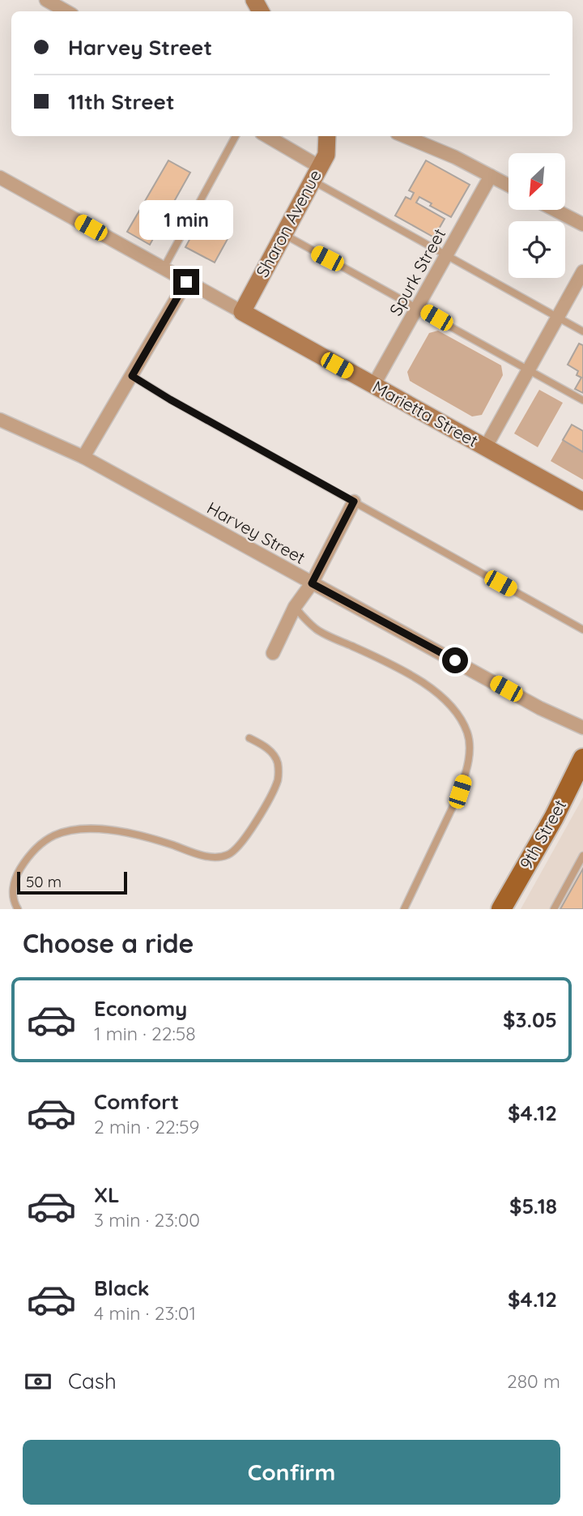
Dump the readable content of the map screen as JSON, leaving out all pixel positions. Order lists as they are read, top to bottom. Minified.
{"streets":{"main road":["Sharon Avenue","Marietta Street","9th Street"],"street":["Spurk Street","Harvey Street"]},"crossings":[["Sharon Avenue","Marietta Street"],["Spurk Street","Marietta Street"]],"scale_bar":"50 m","north":"bottom left","page":{"banner":["Harvey Street","11th Street"],"bubble":"1 min","scale":"50 m","heading":"Choose a ride","list":[{"name":"Economy","note":"1 min · 22:58","value":"$3.05"},{"name":"Comfort","note":"2 min · 22:59","value":"$4.12"},{"name":"XL","note":"3 min · 23:00","value":"$5.18"},{"name":"Black","note":"4 min · 23:01","value":"$4.12"}],"pay":["Cash","280 m"],"buttons":"Confirm"}}
